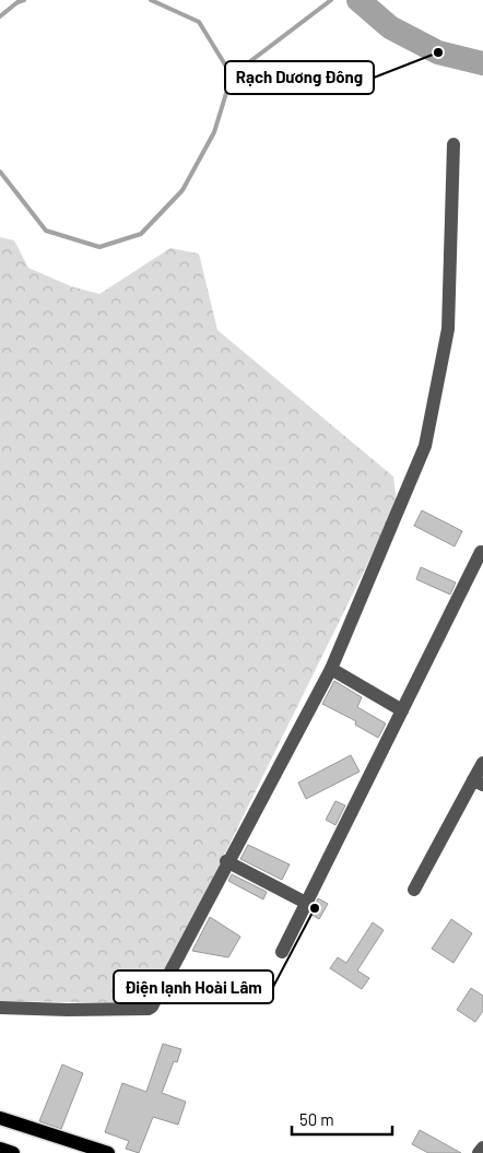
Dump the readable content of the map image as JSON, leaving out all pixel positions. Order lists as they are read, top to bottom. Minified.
{"places":["Rạch Dương Đông","Điện lạnh Hoài Lâm"],"scale_bar":"50 m"}
